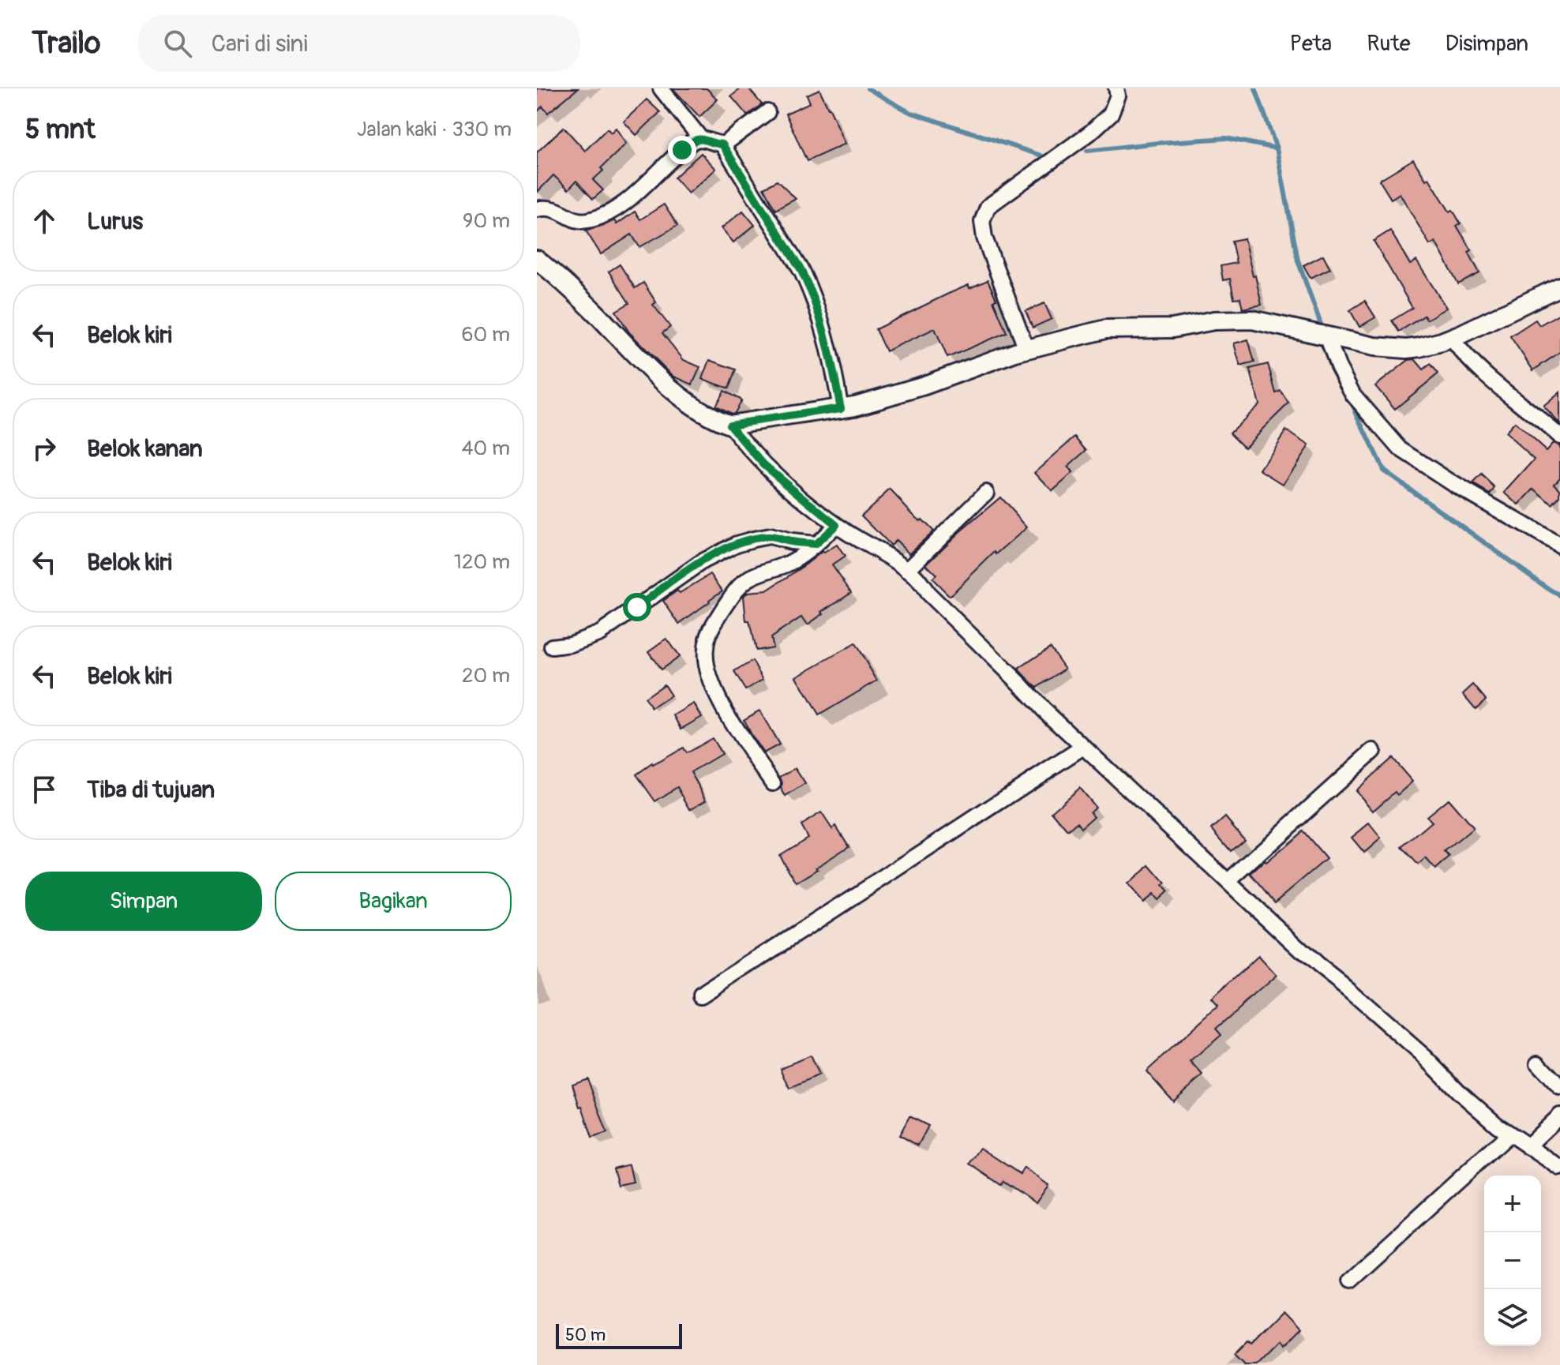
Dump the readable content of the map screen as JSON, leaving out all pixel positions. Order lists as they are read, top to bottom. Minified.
{"scale_bar":"50 m","page":{"header":"Trailo","search":"Cari di sini","nav":["Peta","Rute","Disimpan"],"heading":["5 mnt","Jalan kaki · 330 m"],"list":[["Lurus","90 m"],["Belok kiri","60 m"],["Belok kanan","40 m"],["Belok kiri","120 m"],["Belok kiri","20 m"],"Tiba di tujuan"],"buttons":["Simpan","Bagikan"],"map_buttons":["+","−"],"scale":"50 m"}}
